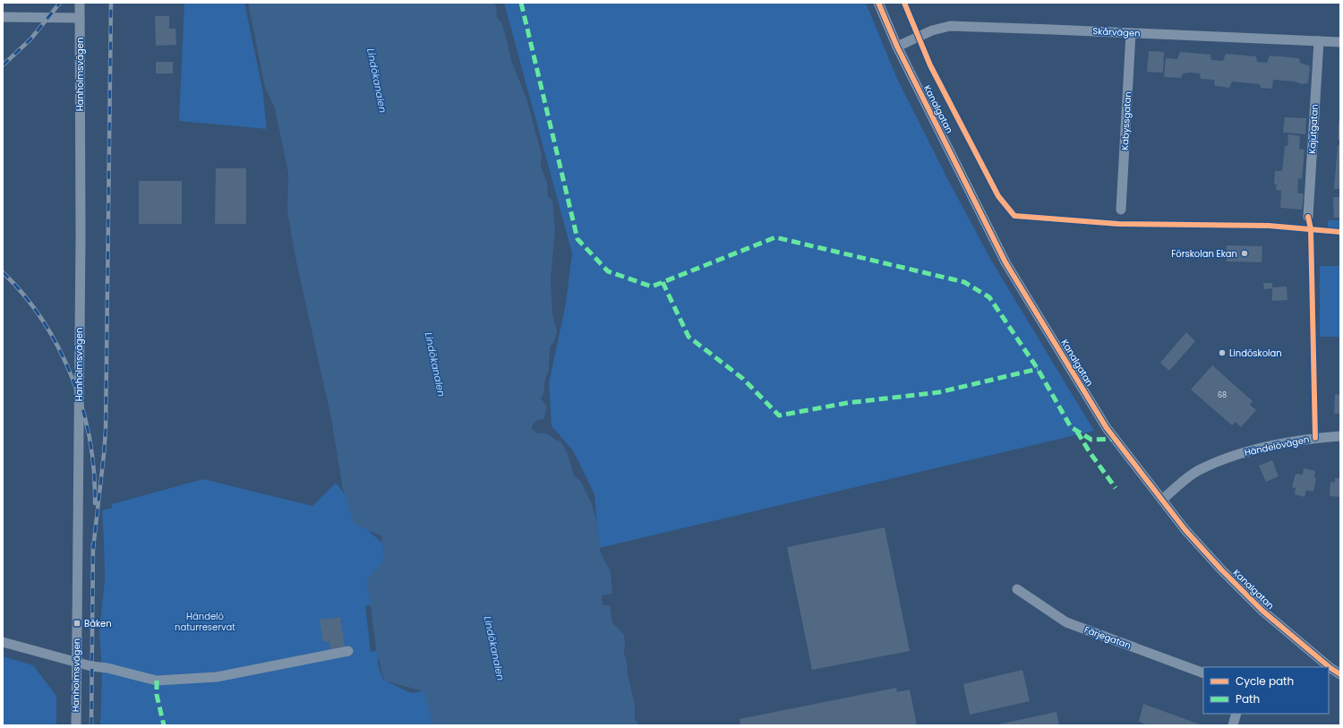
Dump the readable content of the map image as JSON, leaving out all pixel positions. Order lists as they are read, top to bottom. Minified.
{"streets":{"street":["Skårvägen","Hanholmsvägen","Kanalgatan","Kabyssgatan","Kajutgatan","Händelövägen","Färjegatan"]},"crossings":[["Skårvägen","Kanalgatan"],["Skårvägen","Kabyssgatan"],["Skårvägen","Kajutgatan"],["Kanalgatan","Händelövägen"]],"water":["Lindökanalen"],"parks":["Händelö naturreservat"],"places":{"other":["Förskolan Ekan","Lindöskolan"],"transit":["Båken"]},"house_numbers":["68"],"legend":["Cycle path","Path"]}
